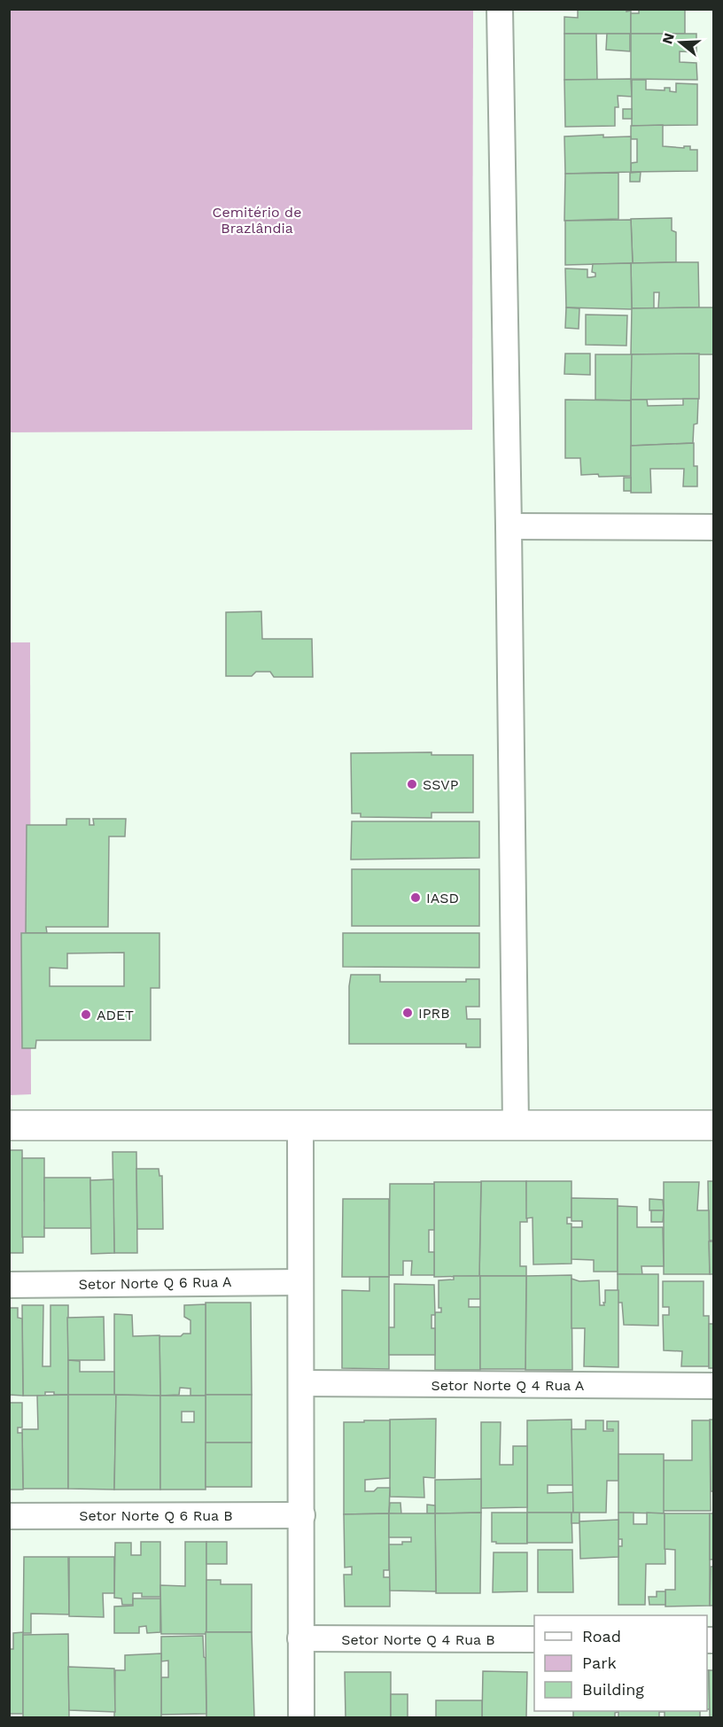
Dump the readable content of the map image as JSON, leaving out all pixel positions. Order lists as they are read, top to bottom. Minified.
{"streets":{"street":["Setor Norte Q 6 Rua A","Setor Norte Q 4 Rua A","Setor Norte Q 6 Rua B","Setor Norte Q 4 Rua B"]},"parks":["Cemitério de Brazlândia"],"places":["SSVP","IASD","IPRB","ADET"],"legend":["Road","Park","Building"],"north":"left"}
